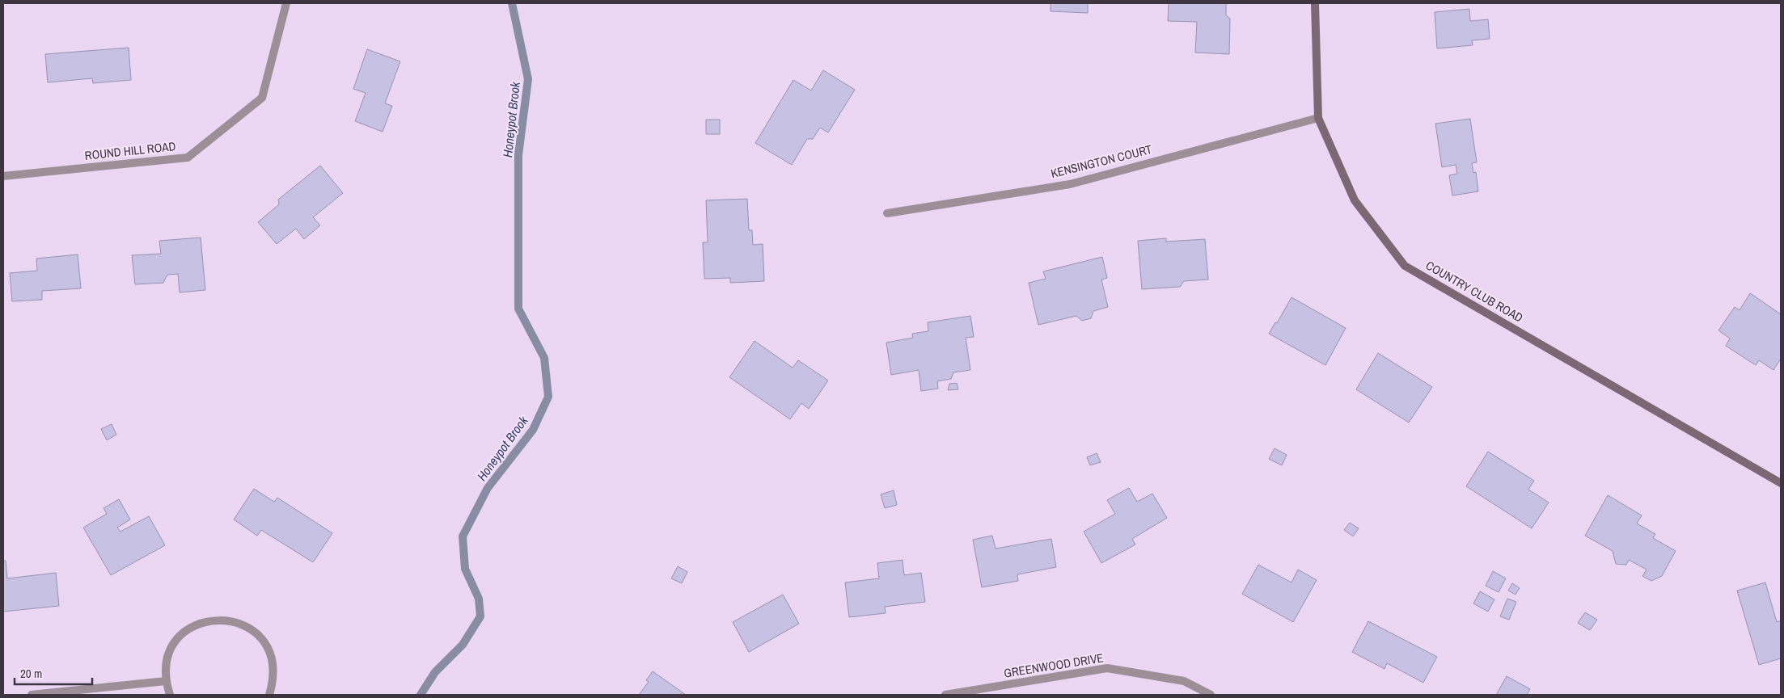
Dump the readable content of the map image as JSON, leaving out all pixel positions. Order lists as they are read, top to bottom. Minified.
{"streets":{"street":["ROUND HILL ROAD","KENSINGTON COURT","COUNTRY CLUB ROAD","GREENWOOD DRIVE"]},"crossings":[["KENSINGTON COURT","COUNTRY CLUB ROAD"]],"water":["Honeypot Brook"],"scale_bar":"20 m"}
